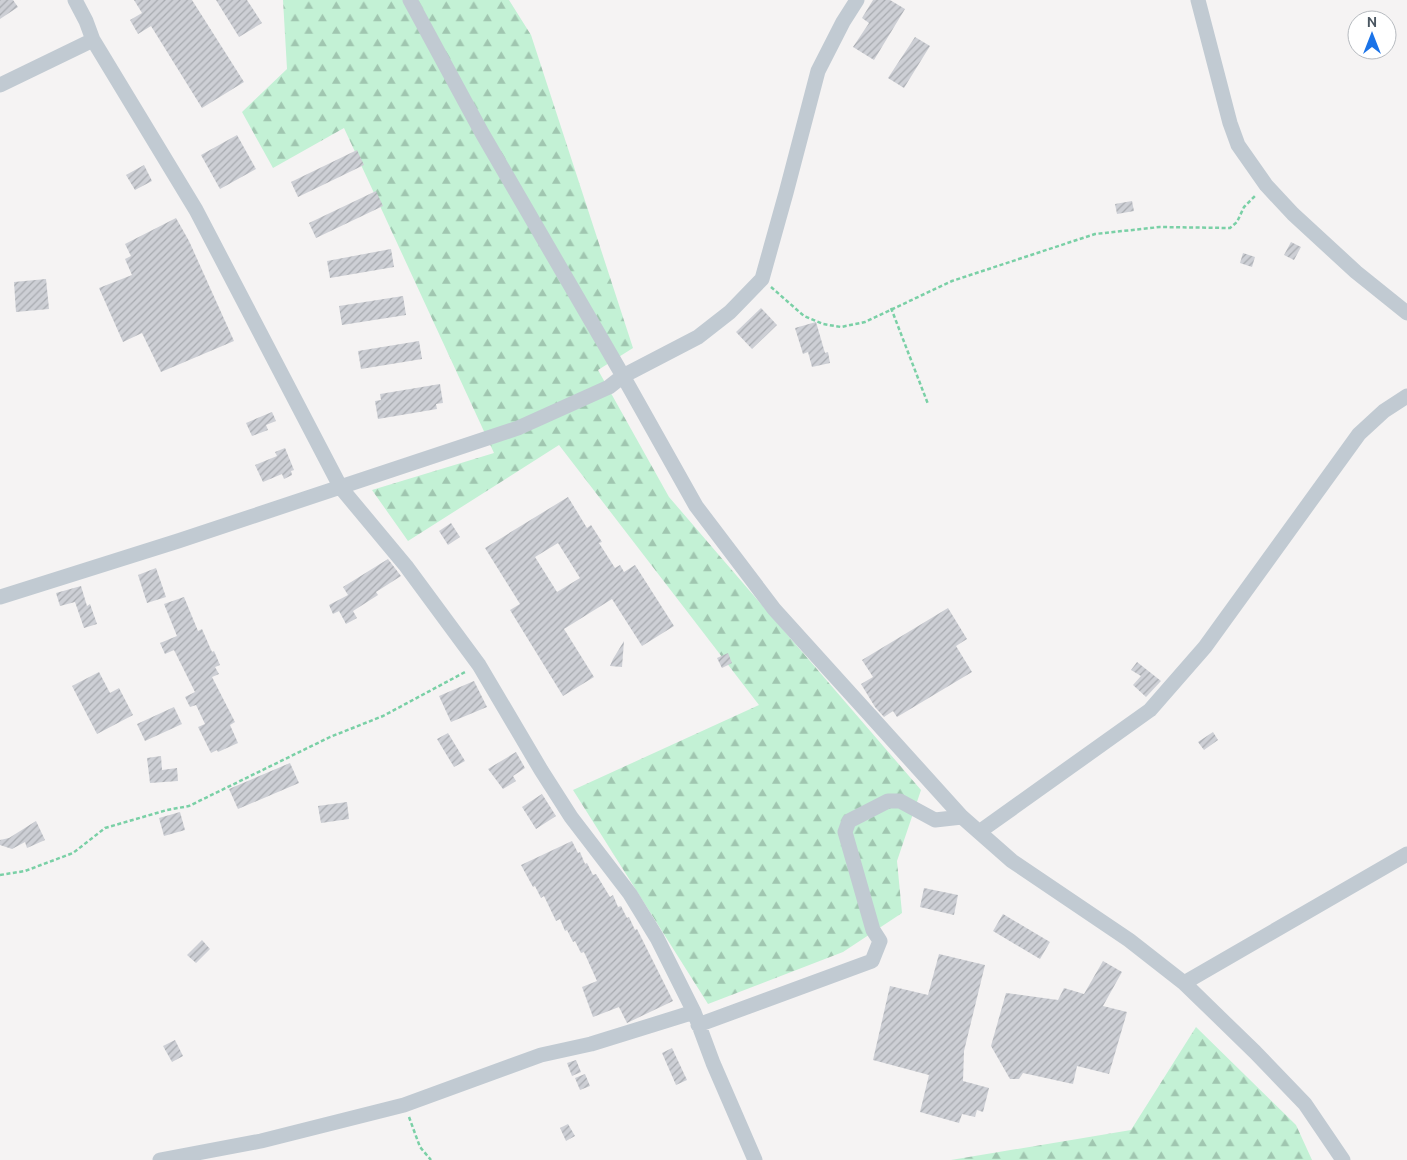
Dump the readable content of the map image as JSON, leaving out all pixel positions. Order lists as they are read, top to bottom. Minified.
{"north":"top"}
